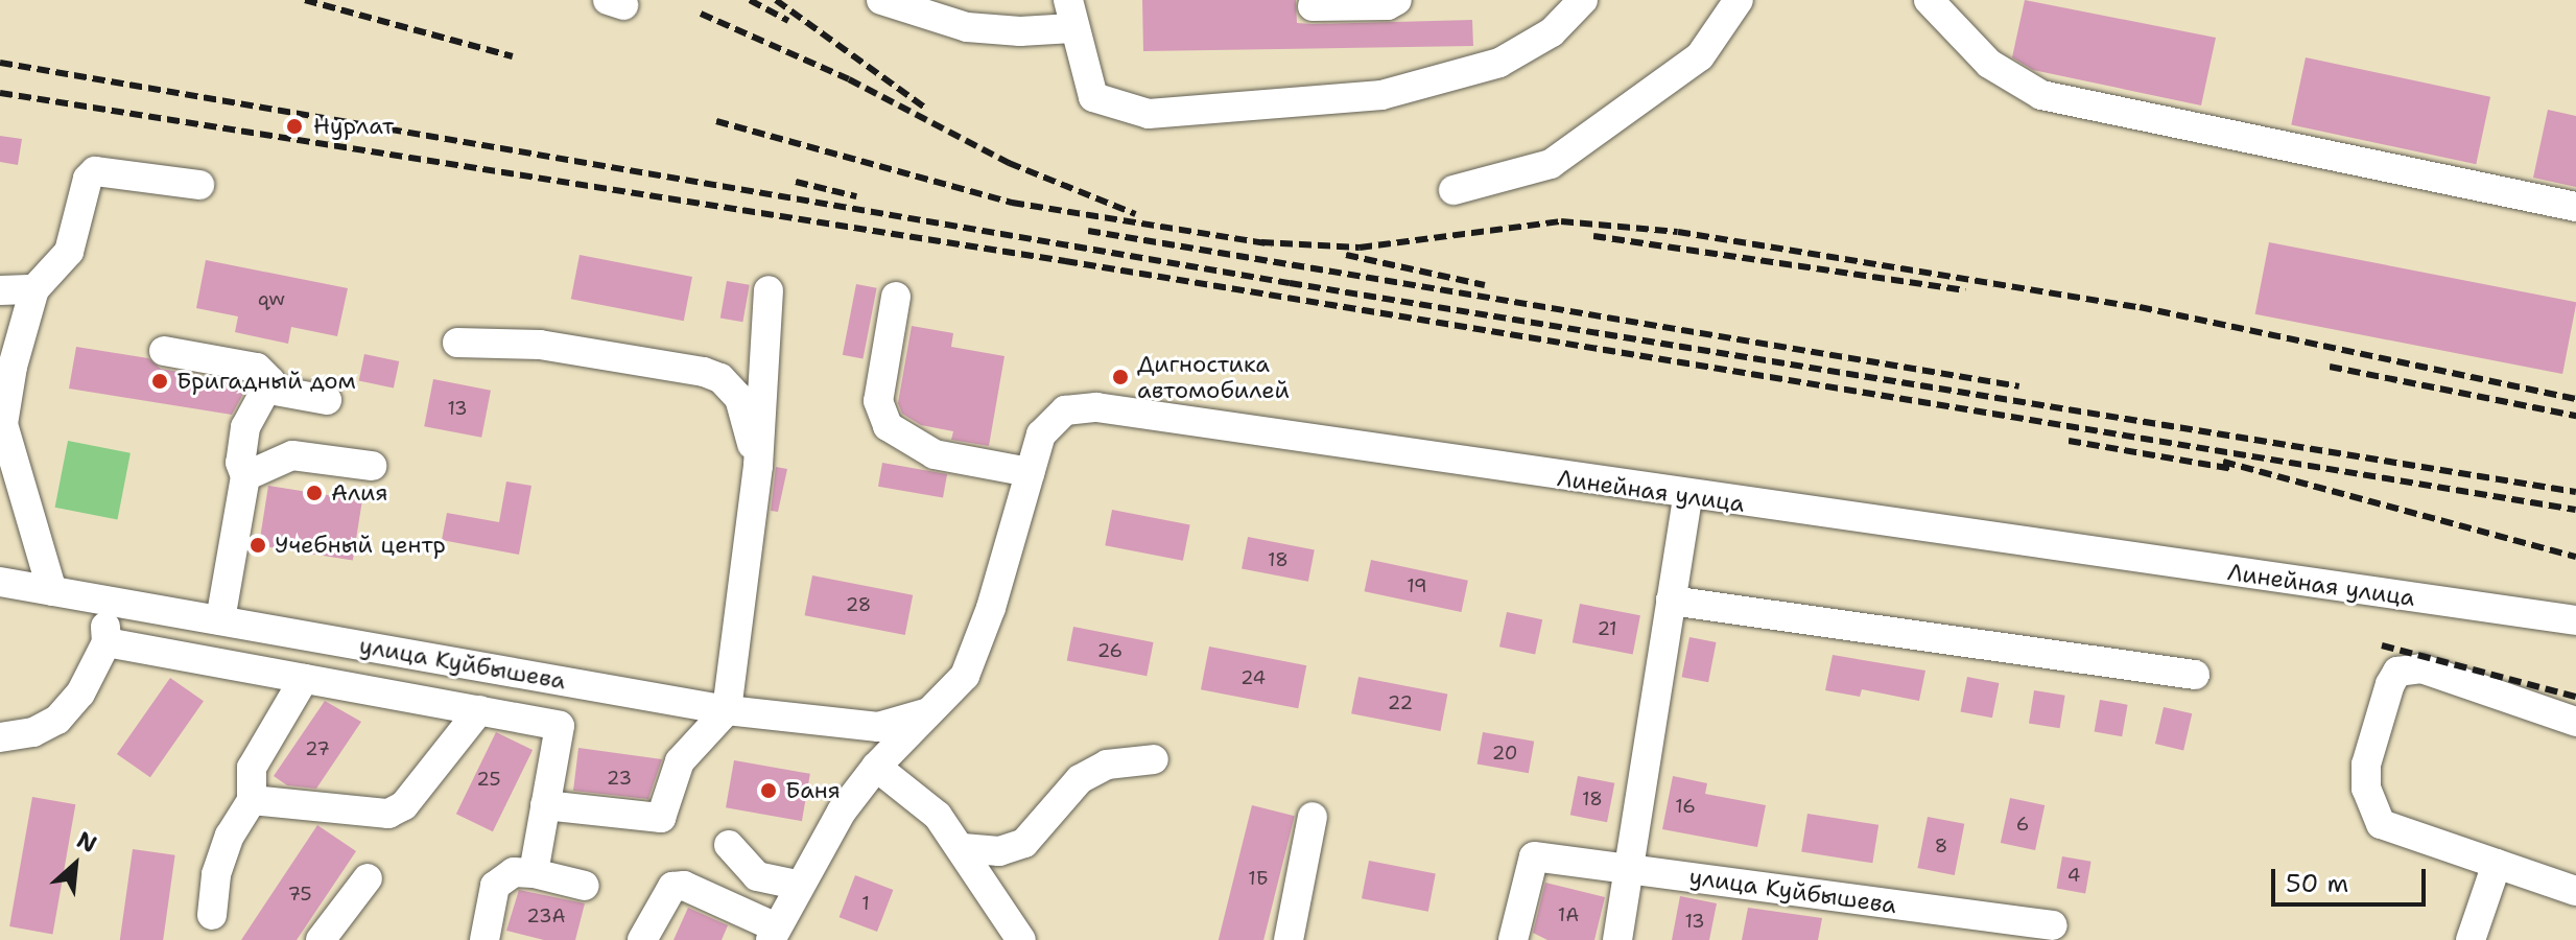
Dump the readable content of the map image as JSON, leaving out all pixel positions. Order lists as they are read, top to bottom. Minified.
{"streets":{"street":["Линейная улица","улица Куйбышева"]},"crossings":[["Линейная улица","улица Куйбышева"]],"places":["Нурлат","Дигностика автомобилей","Бригадный дом","Алия","Учебный центр","Баня"],"house_numbers":["qw","13","18","19","28","21","26","24","22","27","20","23","25","18","16","6","8","4","1Б","75","1","1А","23А","13"],"scale_bar":"50 m","north":"top right"}
